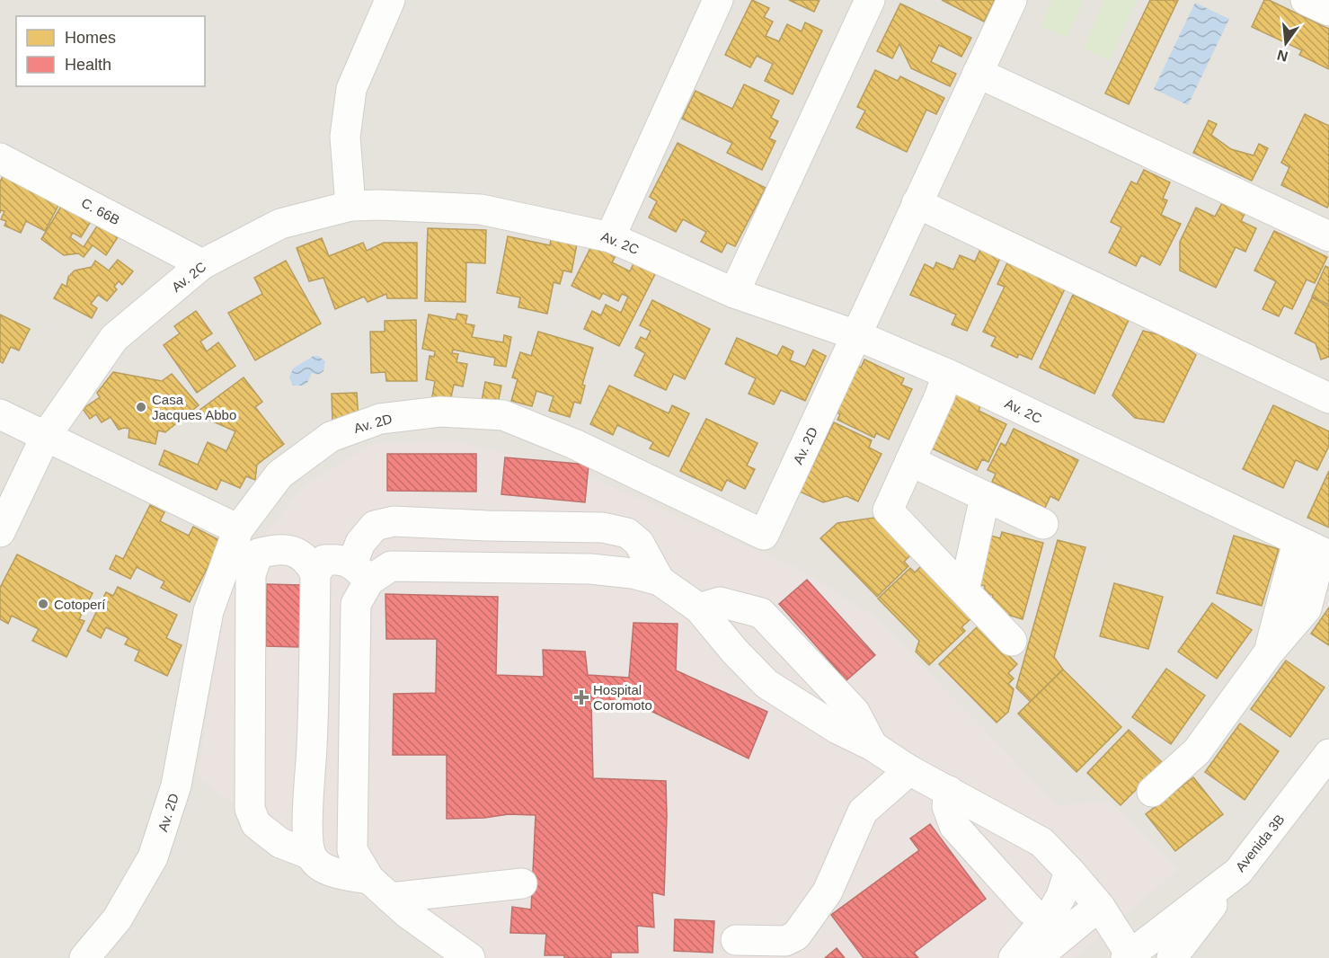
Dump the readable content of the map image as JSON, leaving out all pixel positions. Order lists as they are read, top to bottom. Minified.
{"streets":{"street":["C. 66B","Av. 2C","Av. 2D","Avenida 3B"]},"crossings":[["C. 66B","Av. 2C"],["Av. 2C","Av. 2D"]],"places":{"other":["Casa Jacques Abbo","Cotoperí"],"health":["Hospital Coromoto"]},"legend":["Homes","Health"],"north":"bottom"}
